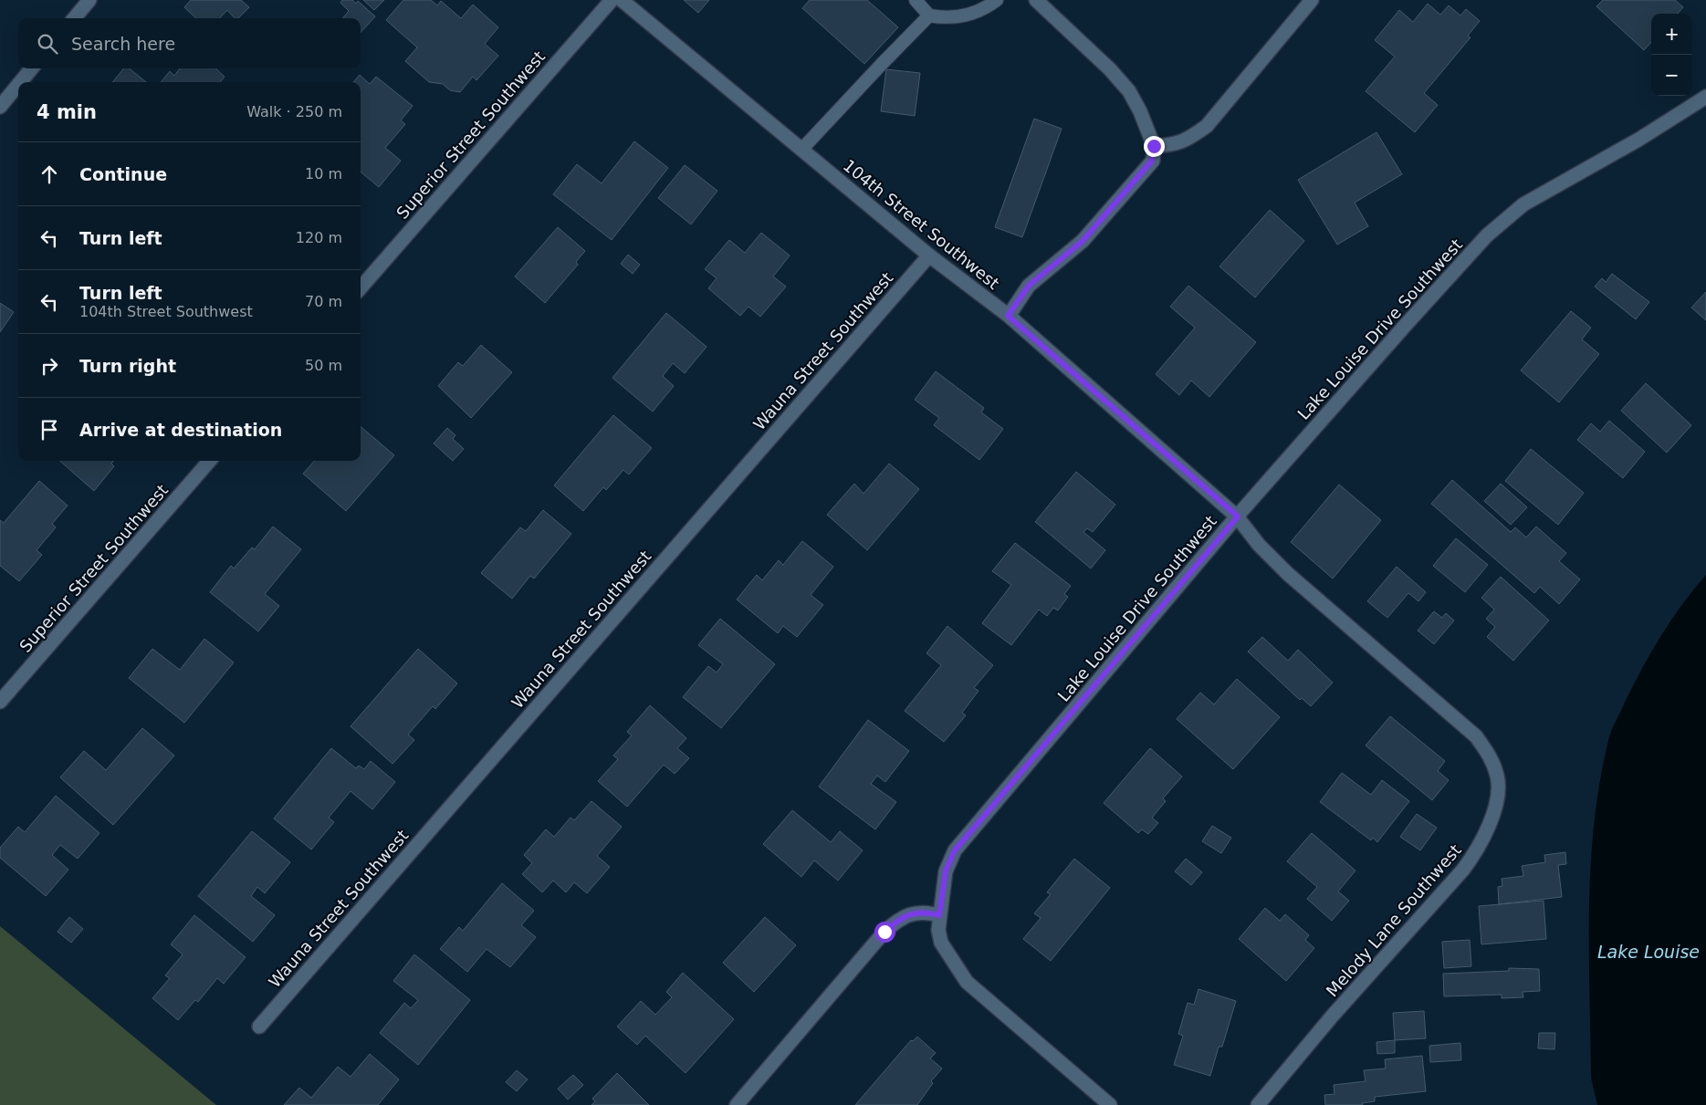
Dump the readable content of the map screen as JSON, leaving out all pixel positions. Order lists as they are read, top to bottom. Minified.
{"streets":{"street":["Superior Street Southwest","104th Street Southwest","Lake Louise Drive Southwest","Wauna Street Southwest","Melody Lane Southwest"]},"crossings":[["104th Street Southwest","Lake Louise Drive Southwest"],["104th Street Southwest","Wauna Street Southwest"],["104th Street Southwest","Melody Lane Southwest"],["Lake Louise Drive Southwest","Melody Lane Southwest"]],"water":["Lake Louise"],"page":{"map_buttons":["+","−"],"search":"Search here","heading":["4 min","Walk · 250 m"],"list":[["Continue","10 m"],["Turn left","120 m"],["Turn left","104th Street Southwest","70 m"],["Turn right","50 m"],"Arrive at destination"]}}
